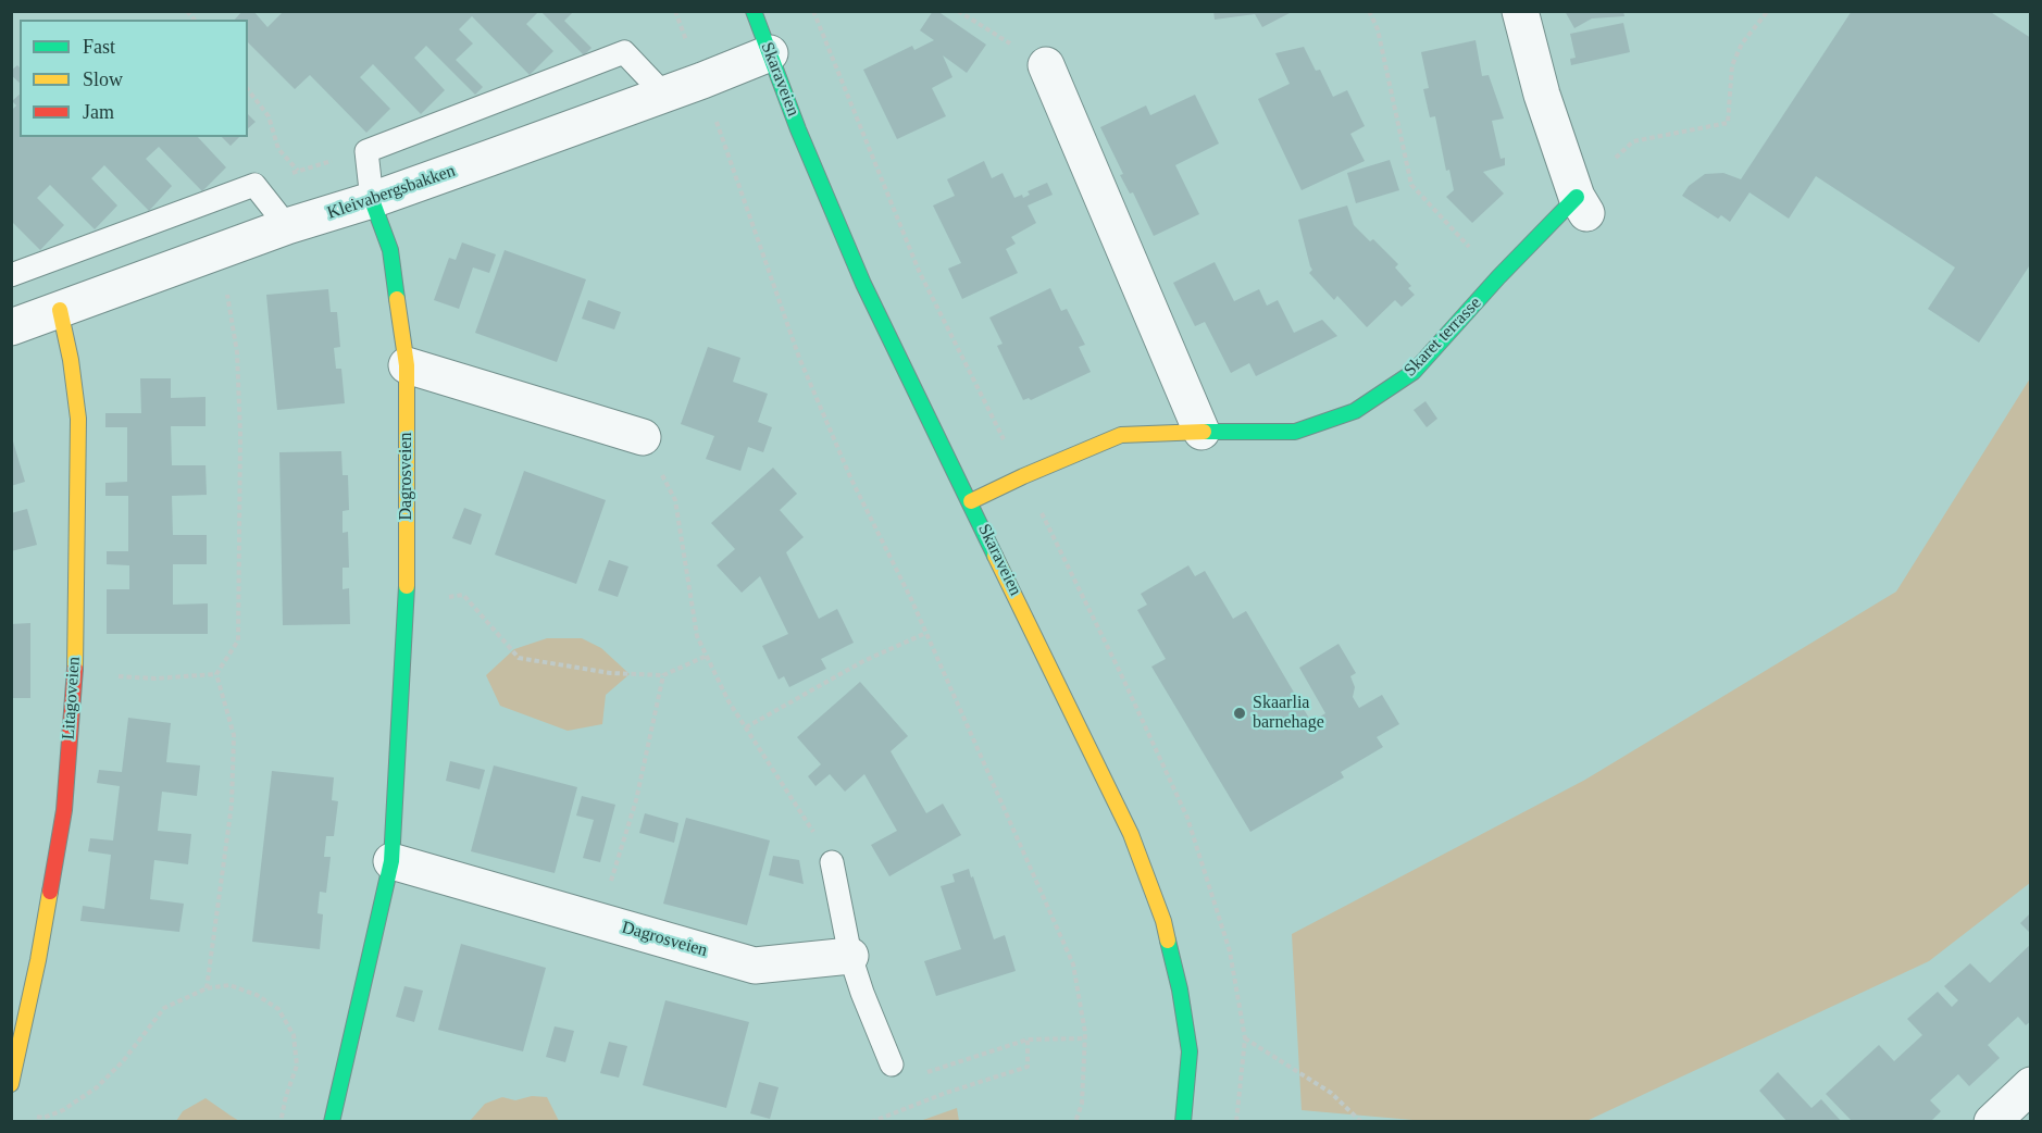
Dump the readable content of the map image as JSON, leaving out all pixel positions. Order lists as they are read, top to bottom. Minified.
{"streets":{"street":["Skaraveien","Kleivabergsbakken","Skaret terrasse","Dagrosveien","Litagoveien"]},"crossings":[["Skaraveien","Kleivabergsbakken"],["Skaraveien","Skaret terrasse"],["Kleivabergsbakken","Dagrosveien"],["Kleivabergsbakken","Litagoveien"]],"places":["Skaarlia barnehage"],"legend":["Fast","Slow","Jam"]}
